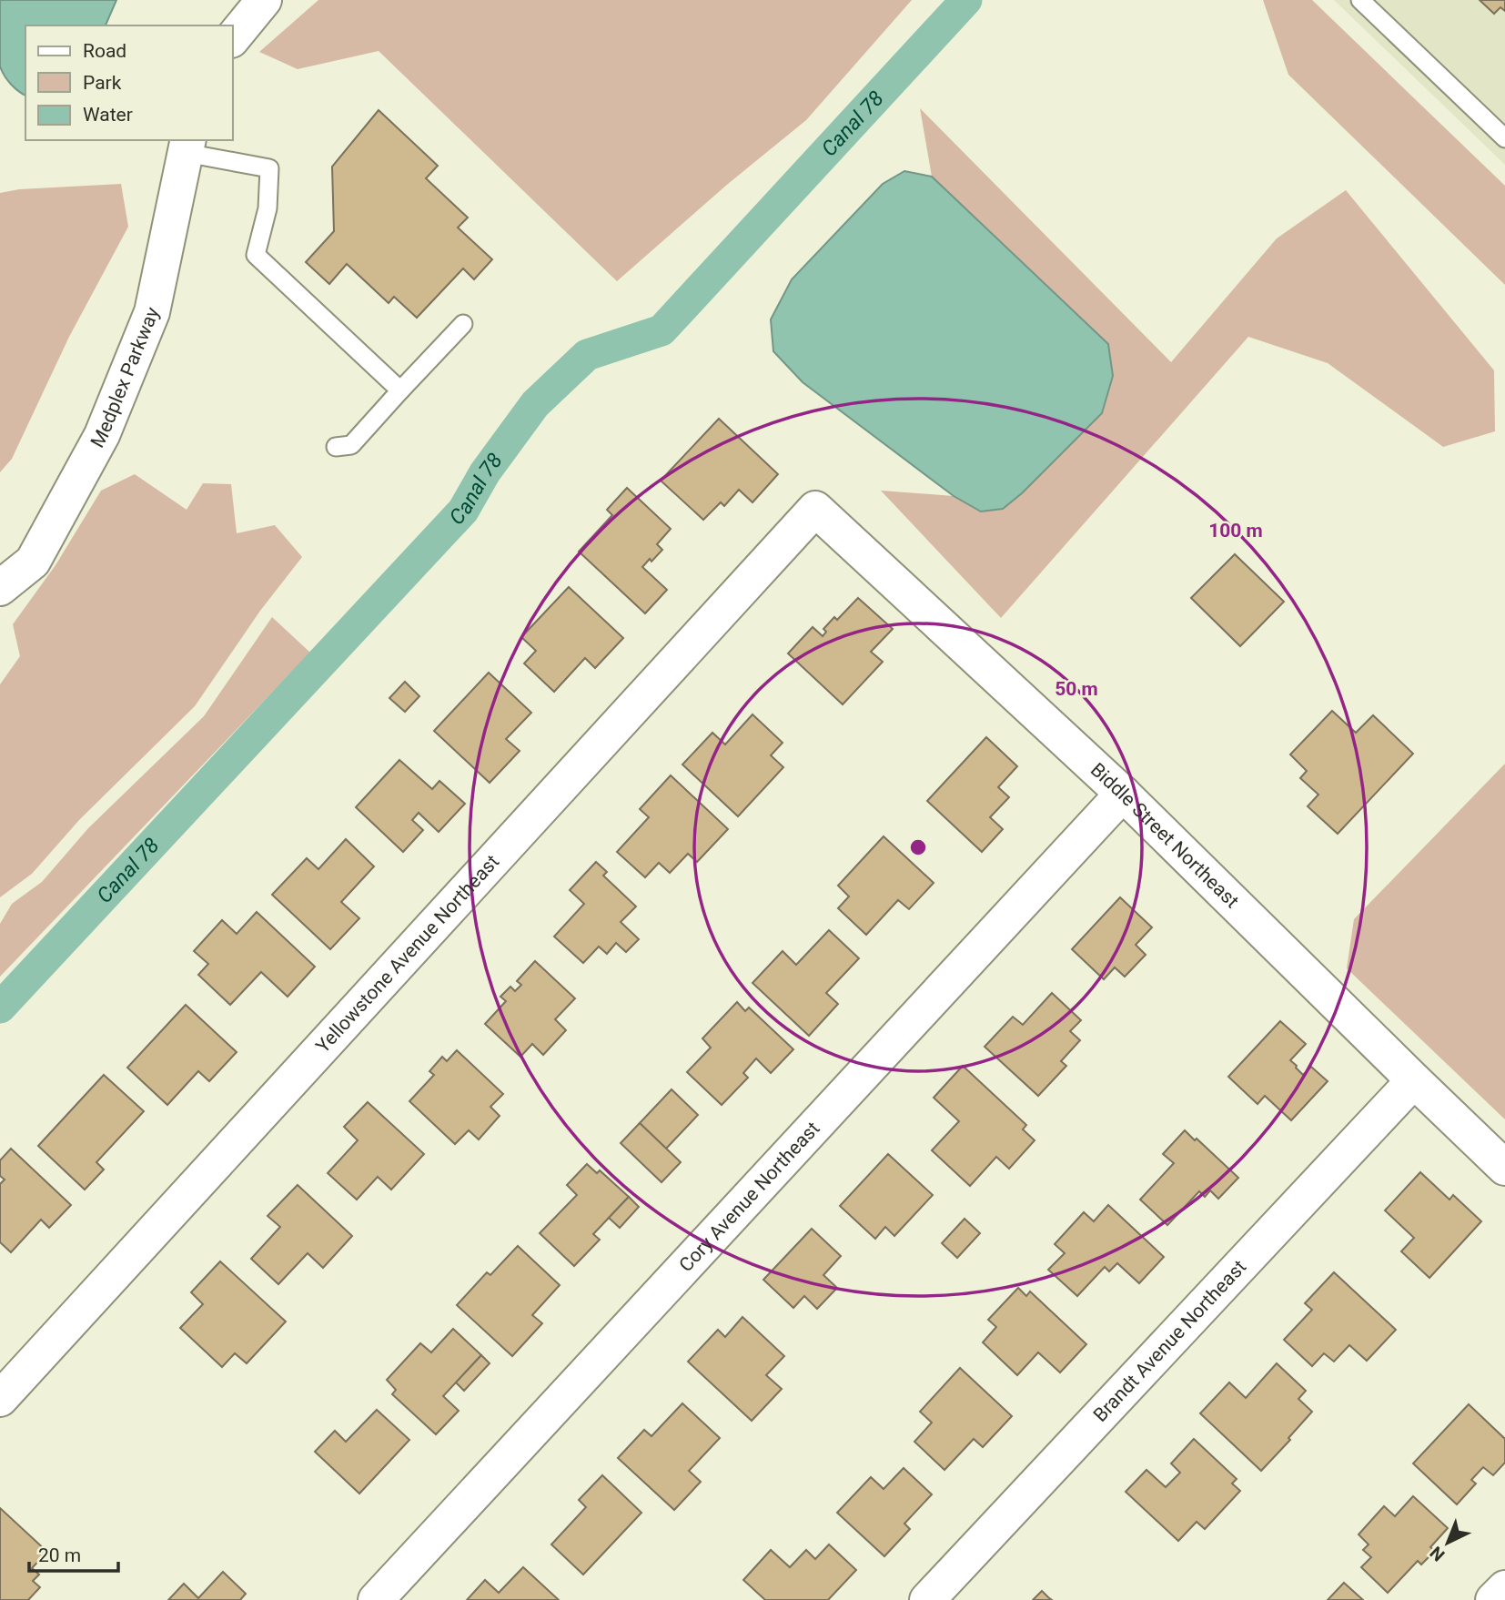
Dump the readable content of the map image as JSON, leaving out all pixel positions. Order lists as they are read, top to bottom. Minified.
{"streets":{"street":["Medplex Parkway","Biddle Street Northeast","Yellowstone Avenue Northeast","Cory Avenue Northeast","Brandt Avenue Northeast"]},"crossings":[["Biddle Street Northeast","Yellowstone Avenue Northeast"],["Biddle Street Northeast","Cory Avenue Northeast"],["Biddle Street Northeast","Brandt Avenue Northeast"]],"water":["Canal 78"],"legend":["Road","Park","Water"],"scale_bar":"20 m","north":"bottom left","rings":["100 m","50 m"]}
